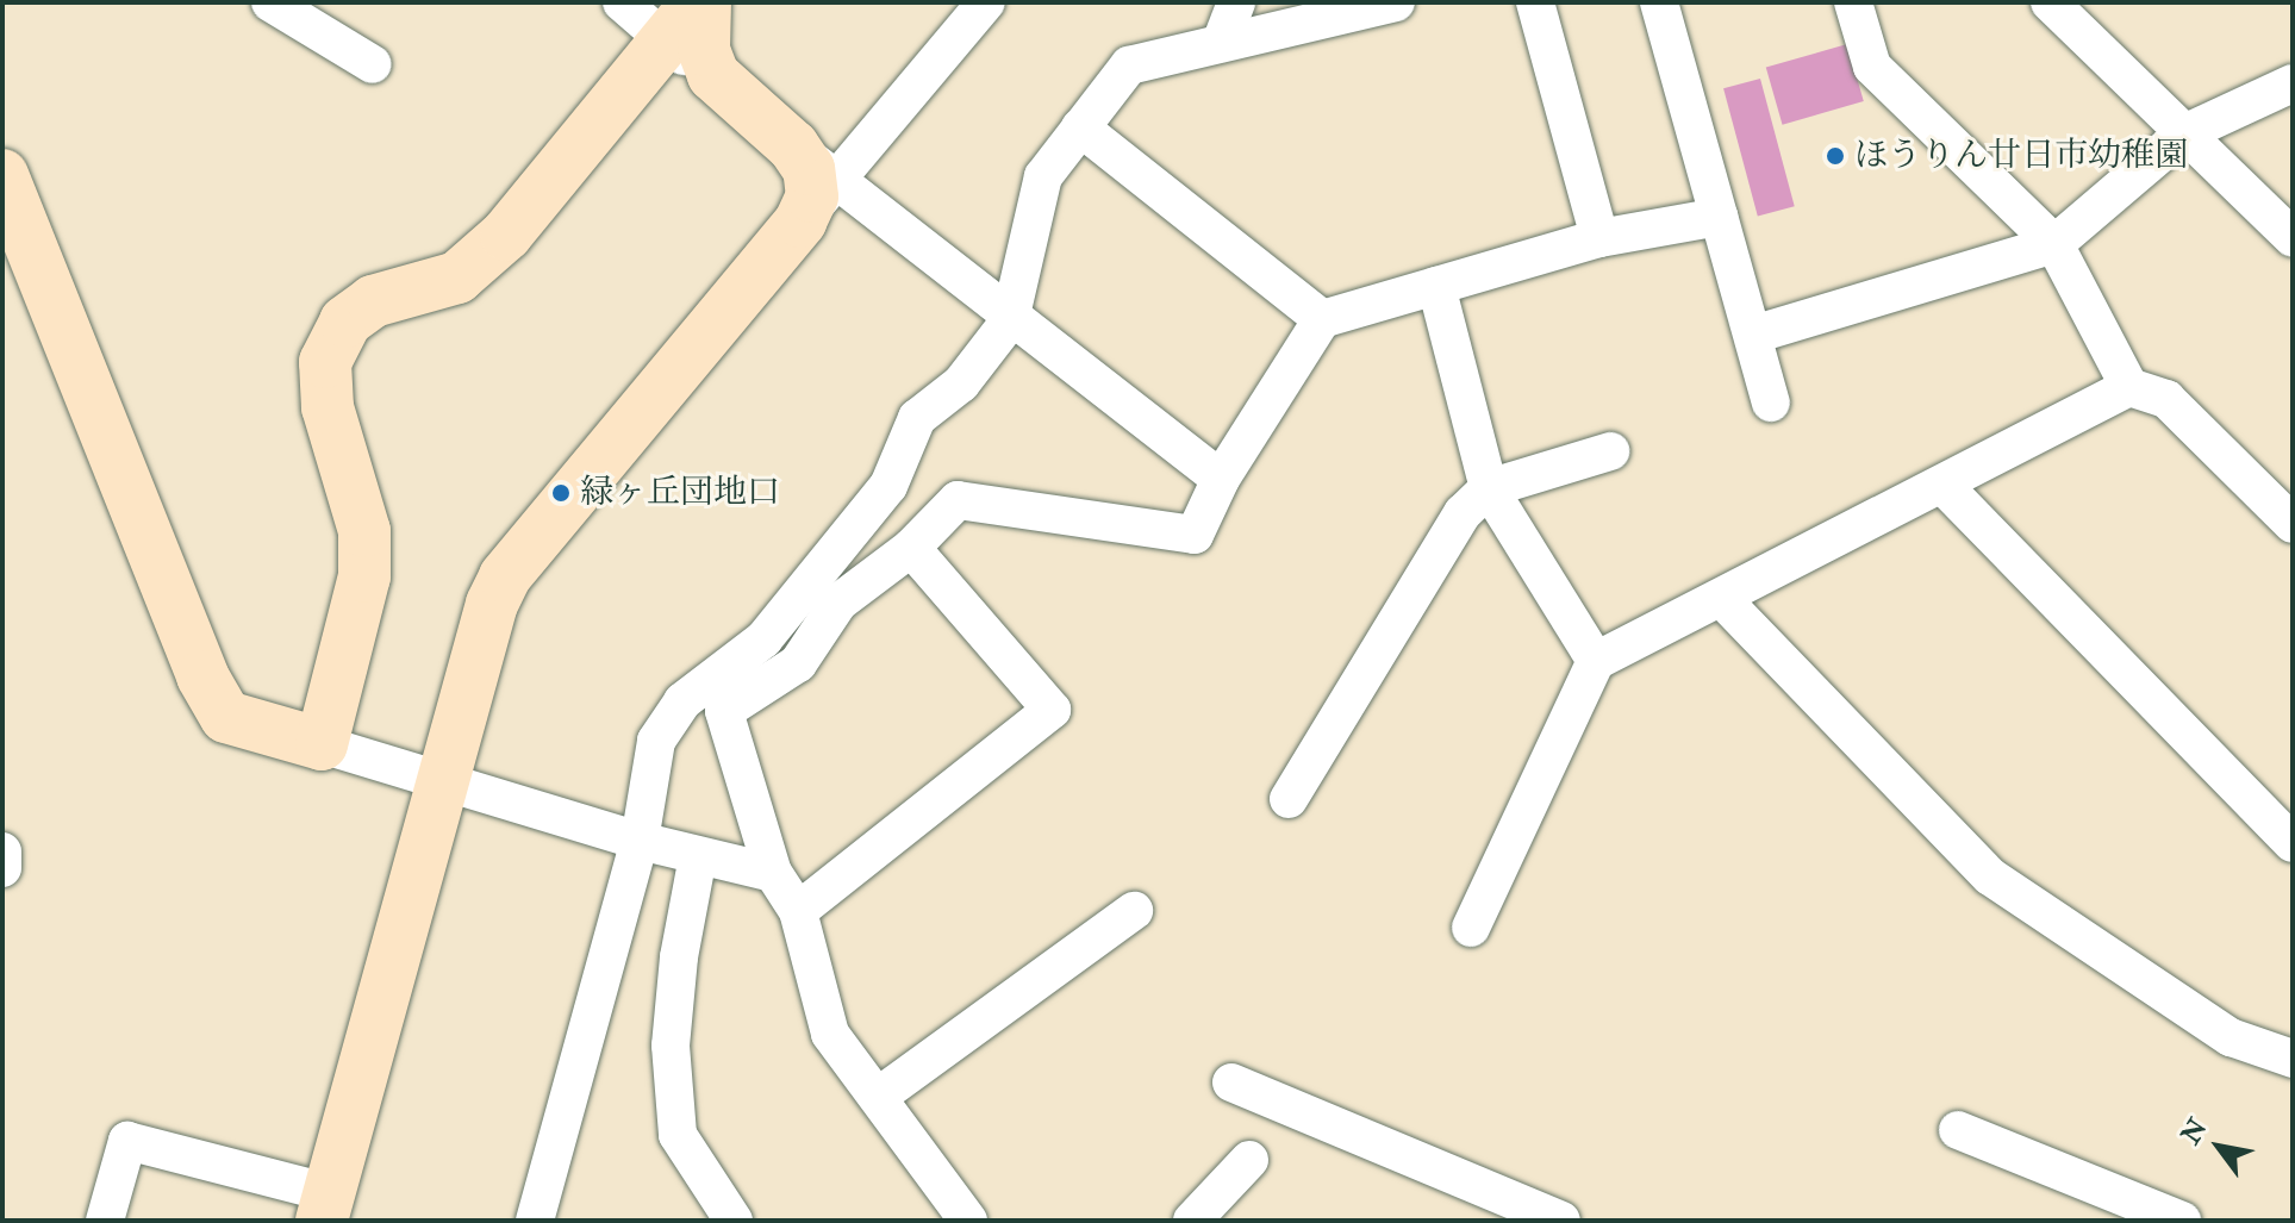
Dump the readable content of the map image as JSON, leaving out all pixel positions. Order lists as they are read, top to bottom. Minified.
{"places":["ほうりん廿日市幼稚園","緑ヶ丘団地口"],"north":"top left"}
